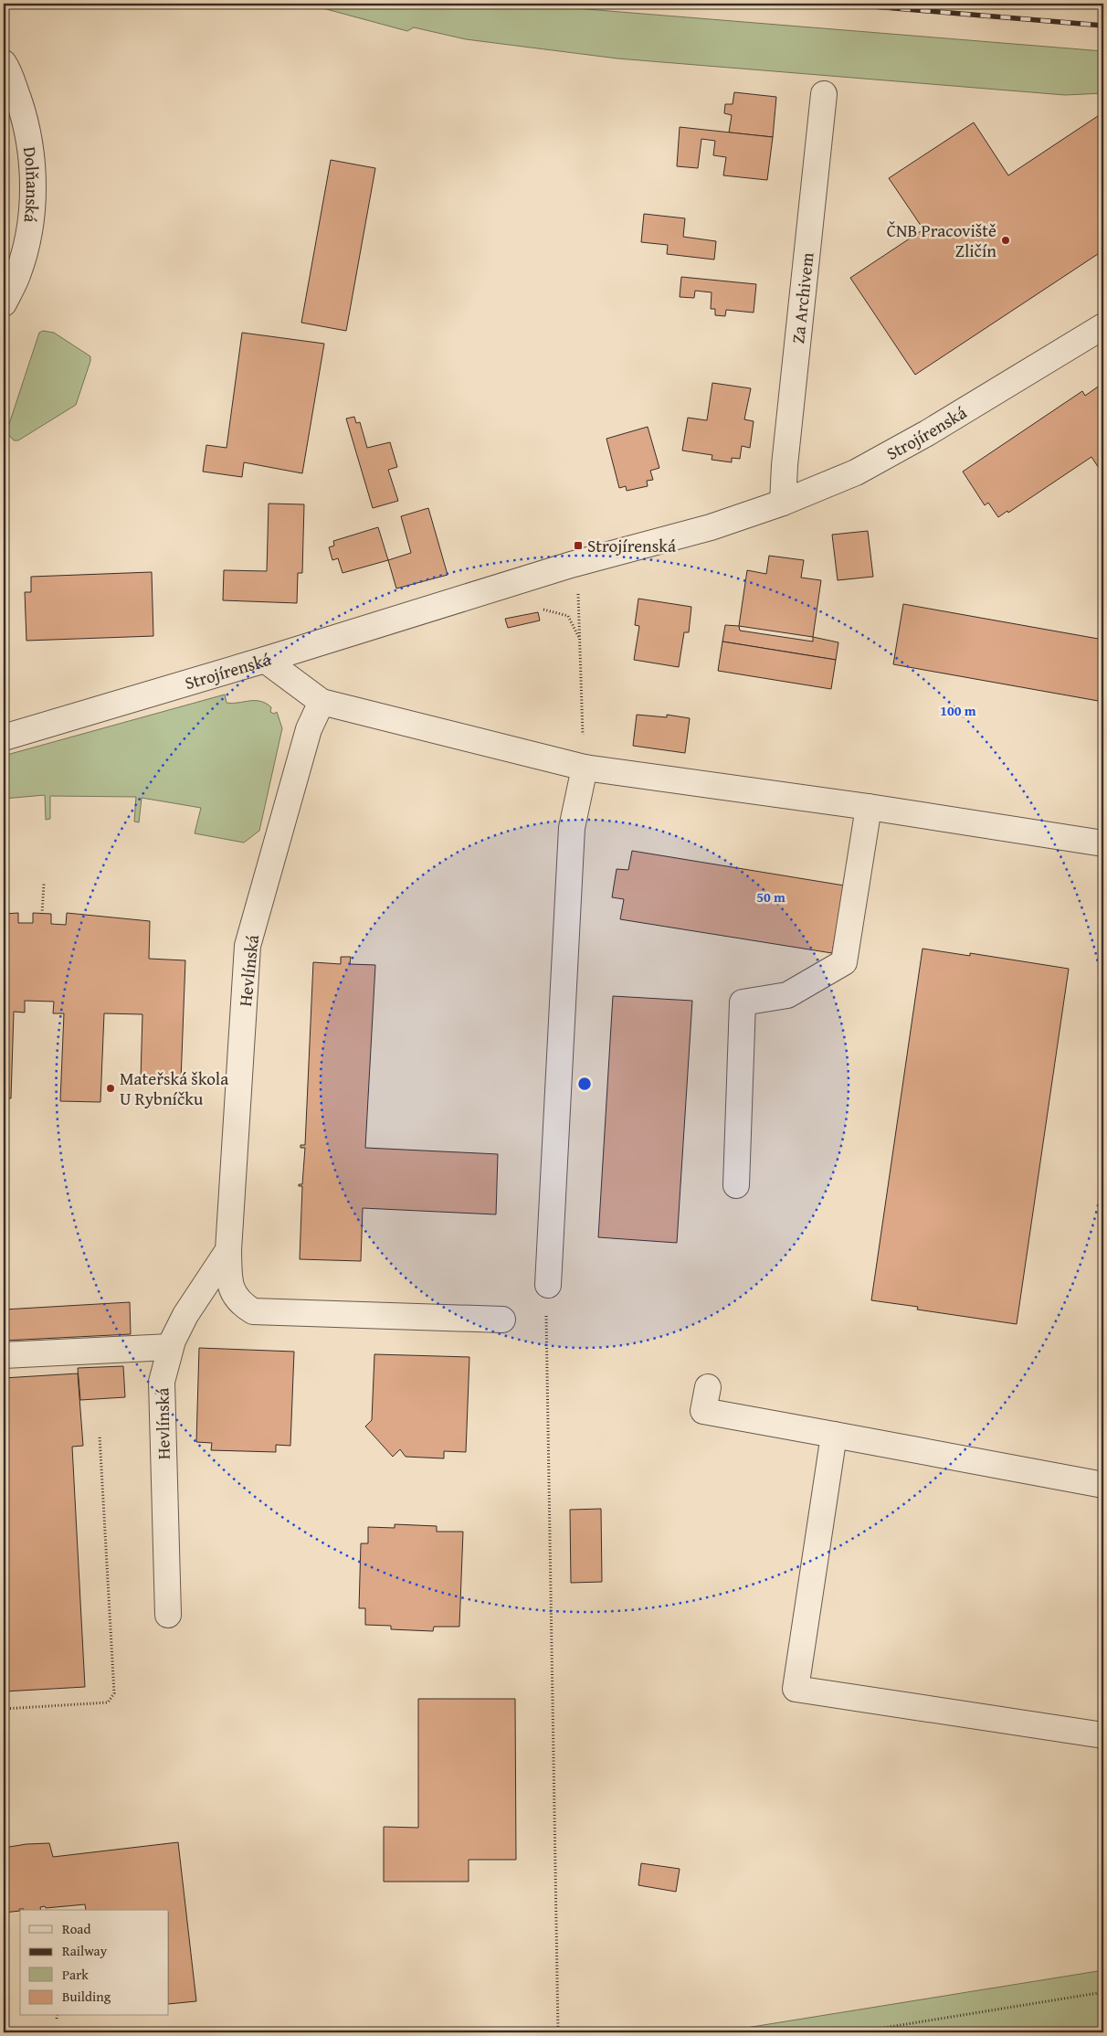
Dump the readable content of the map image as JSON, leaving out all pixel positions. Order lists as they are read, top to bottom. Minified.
{"streets":{"street":["Dolňanská","Za Archivem","Strojírenská","Hevlínská"]},"crossings":[["Za Archivem","Strojírenská"]],"places":{"other":["ČNB Pracoviště Zličín","Mateřská škola U Rybníčku"],"transit":["Strojírenská"]},"legend":["Road","Railway","Park","Building"],"rings":["100 m","50 m"]}
